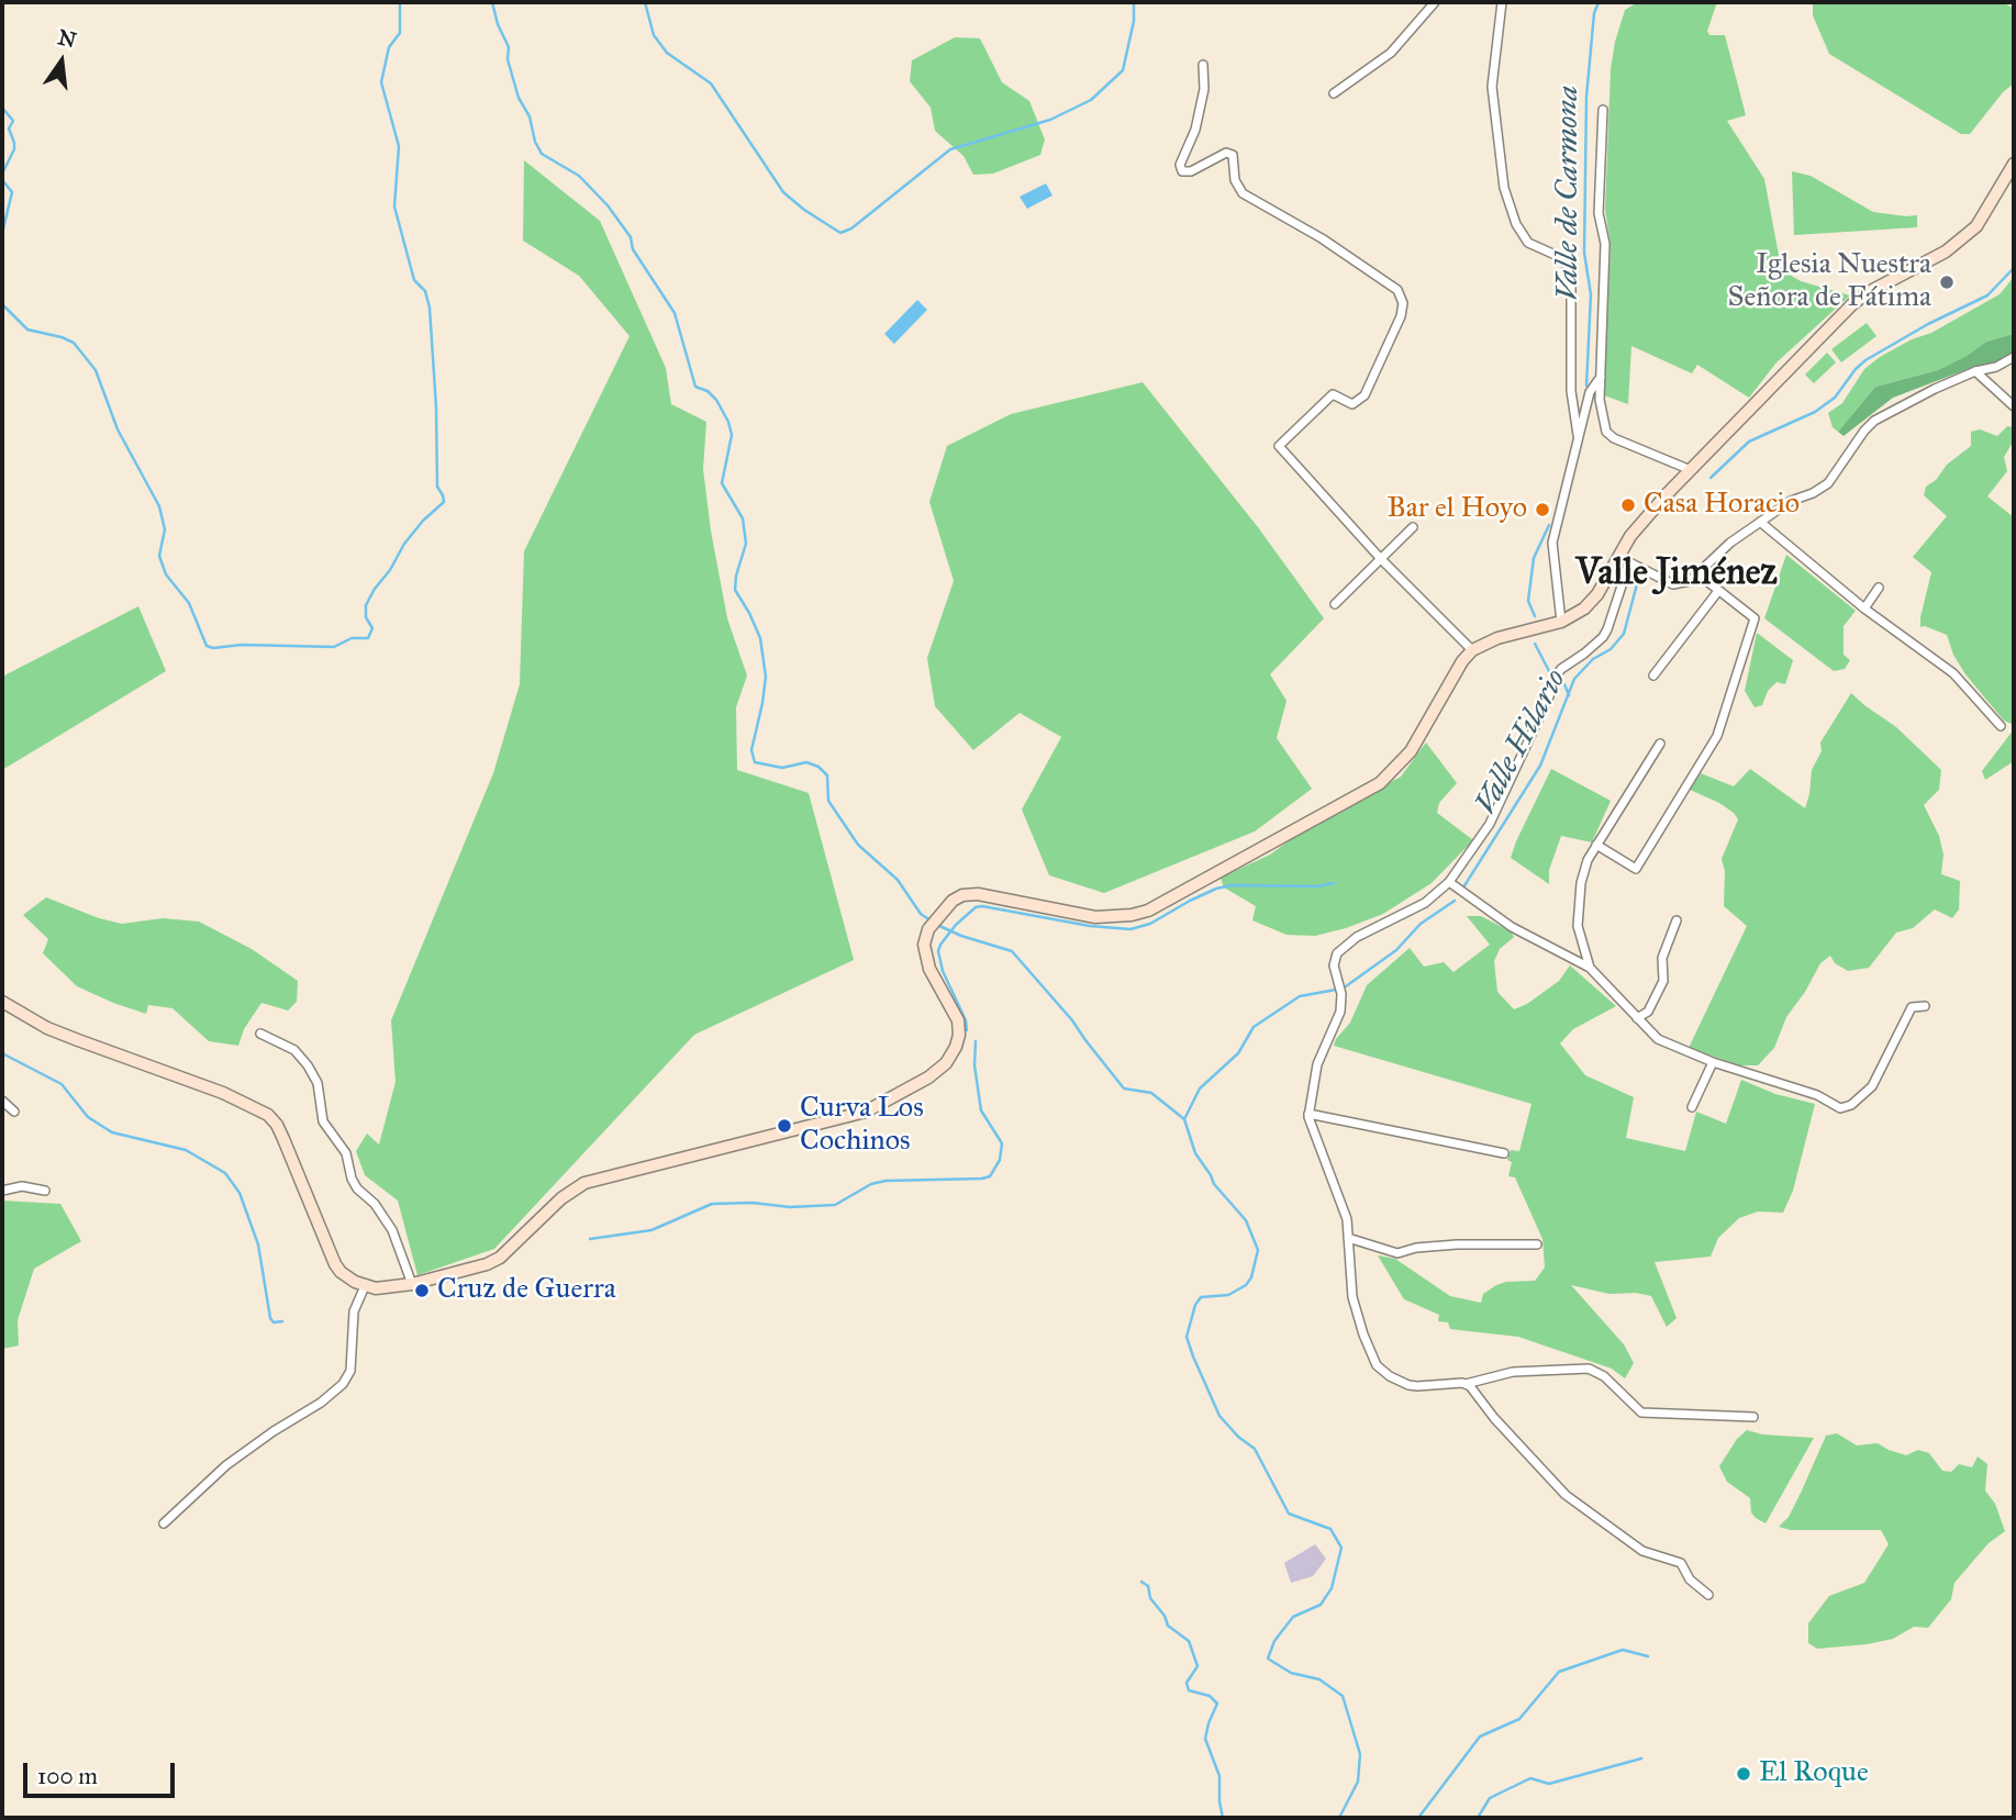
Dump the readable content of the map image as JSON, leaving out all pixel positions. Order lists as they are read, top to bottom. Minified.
{"districts":["Valle Jiménez"],"water":["Valle de Carmona","Valle Hilario"],"places":["Iglesia Nuestra Señora de Fátima","Casa Horacio","Bar el Hoyo","Curva Los Cochinos","Cruz de Guerra","El Roque"],"scale_bar":"100 m","north":"top"}
